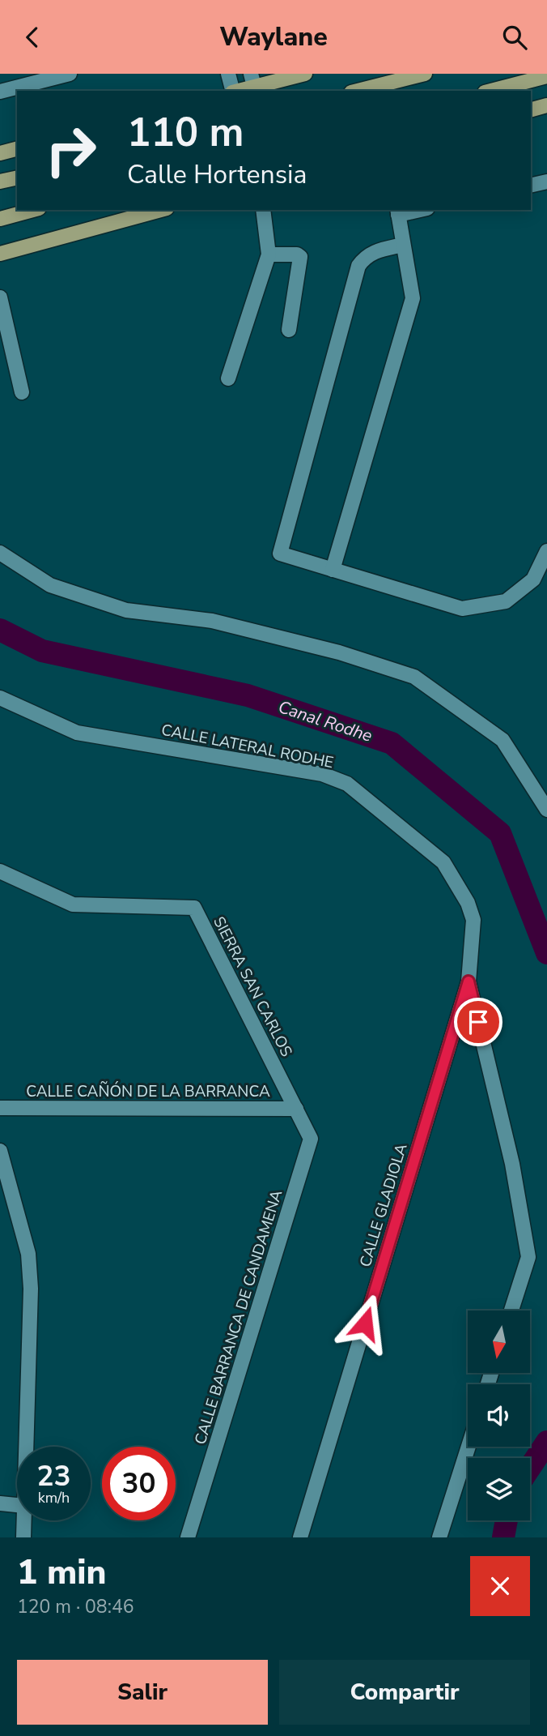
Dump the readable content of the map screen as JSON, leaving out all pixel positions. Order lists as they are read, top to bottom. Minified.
{"streets":{"street":["CALLE LATERAL RODHE","SIERRA SAN CARLOS","CALLE CAÑÓN DE LA BARRANCA","CALLE GLADIOLA","CALLE BARRANCA DE CANDAMENA"]},"crossings":[["CALLE LATERAL RODHE","CALLE GLADIOLA"],["SIERRA SAN CARLOS","CALLE CAÑÓN DE LA BARRANCA"],["SIERRA SAN CARLOS","CALLE BARRANCA DE CANDAMENA"],["CALLE CAÑÓN DE LA BARRANCA","CALLE BARRANCA DE CANDAMENA"]],"water":["Canal Rodhe"],"north":"bottom","page":{"header":"Waylane","turn":["110 m","Calle Hortensia"],"speed":"23 km/h","limit":"30","heading":["1 min","120 m · 08:46"],"buttons":["Salir","Compartir"]}}
